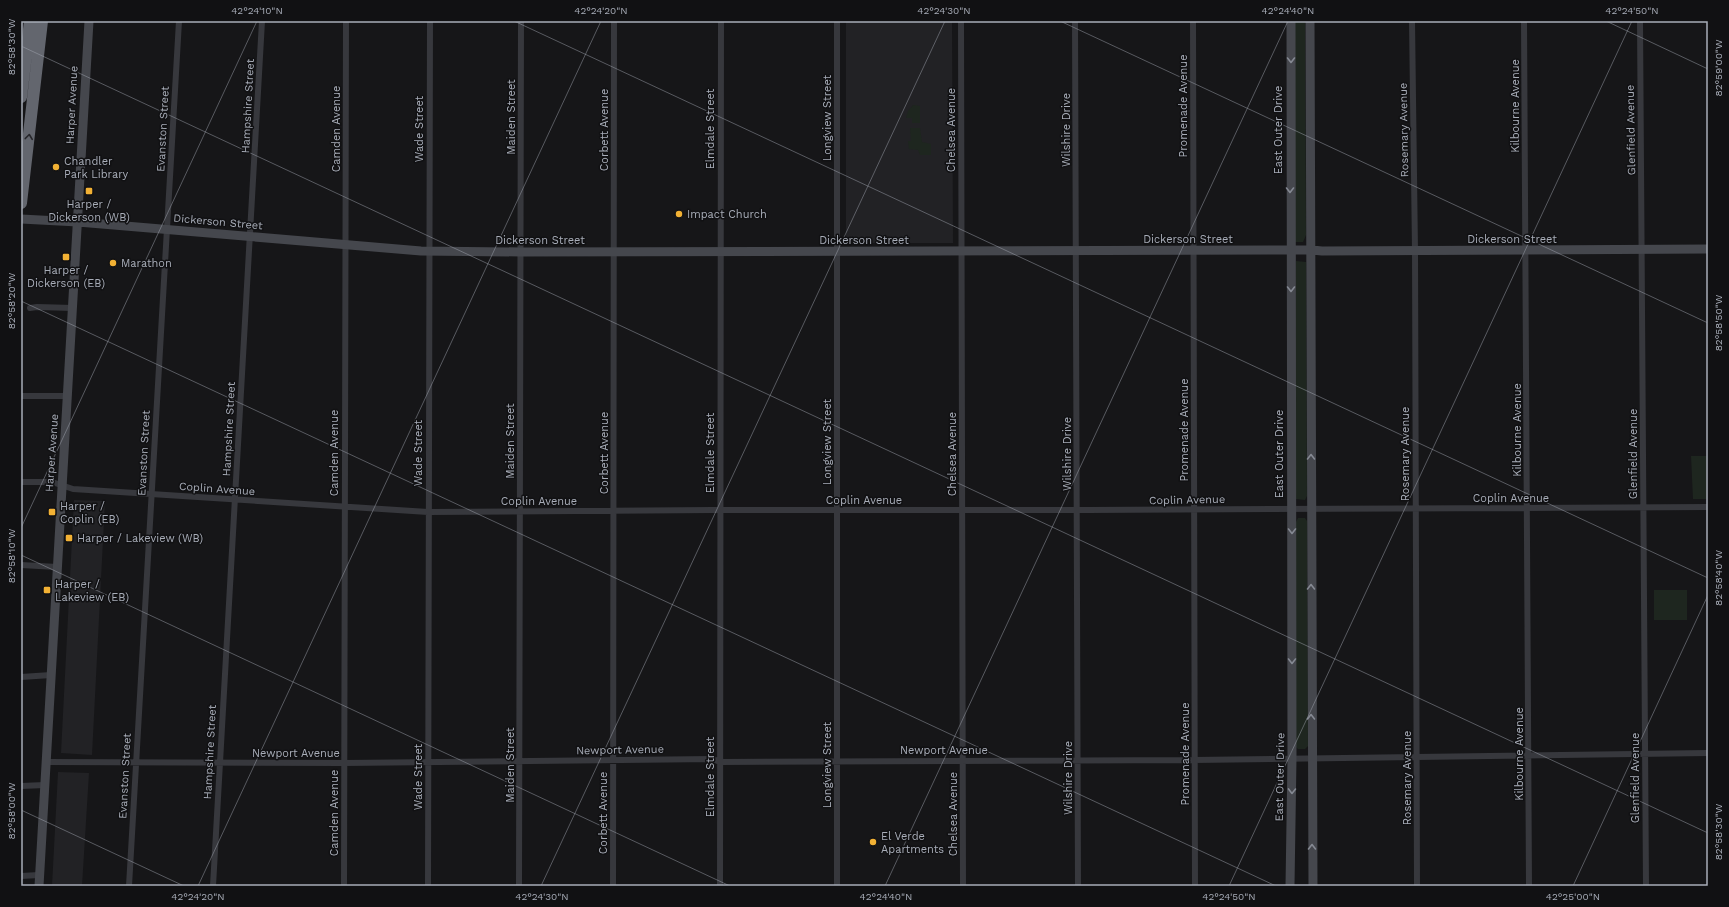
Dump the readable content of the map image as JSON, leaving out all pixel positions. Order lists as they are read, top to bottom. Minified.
{"streets":{"street":["Harper Avenue","Hampshire Street","Promenade Avenue","Kilbourne Avenue","Maiden Street","Longview Street","Evanston Street","Camden Avenue","Wade Street","Elmdale Street","Corbett Avenue","Chelsea Avenue","Wilshire Drive","East Outer Drive","Rosemary Avenue","Glenfield Avenue","Dickerson Street","Coplin Avenue","Newport Avenue"]},"crossings":[["Harper Avenue","Dickerson Street"],["Harper Avenue","Coplin Avenue"],["Harper Avenue","Newport Avenue"],["Hampshire Street","Dickerson Street"],["Hampshire Street","Coplin Avenue"],["Hampshire Street","Newport Avenue"],["Promenade Avenue","Dickerson Street"],["Promenade Avenue","Coplin Avenue"],["Promenade Avenue","Newport Avenue"],["Kilbourne Avenue","Dickerson Street"],["Kilbourne Avenue","Coplin Avenue"],["Maiden Street","Dickerson Street"],["Maiden Street","Coplin Avenue"],["Maiden Street","Newport Avenue"],["Longview Street","Dickerson Street"],["Longview Street","Coplin Avenue"],["Longview Street","Newport Avenue"],["Evanston Street","Dickerson Street"],["Evanston Street","Coplin Avenue"],["Evanston Street","Newport Avenue"],["Camden Avenue","Dickerson Street"],["Camden Avenue","Coplin Avenue"],["Camden Avenue","Newport Avenue"],["Wade Street","Dickerson Street"],["Wade Street","Coplin Avenue"],["Wade Street","Newport Avenue"],["Elmdale Street","Dickerson Street"],["Elmdale Street","Coplin Avenue"],["Elmdale Street","Newport Avenue"],["Corbett Avenue","Dickerson Street"],["Corbett Avenue","Coplin Avenue"],["Corbett Avenue","Newport Avenue"],["Chelsea Avenue","Dickerson Street"],["Chelsea Avenue","Coplin Avenue"],["Chelsea Avenue","Newport Avenue"],["Wilshire Drive","Dickerson Street"],["Wilshire Drive","Coplin Avenue"],["Wilshire Drive","Newport Avenue"],["East Outer Drive","Dickerson Street"],["East Outer Drive","Coplin Avenue"],["East Outer Drive","Newport Avenue"],["Rosemary Avenue","Dickerson Street"],["Rosemary Avenue","Coplin Avenue"],["Glenfield Avenue","Dickerson Street"],["Glenfield Avenue","Coplin Avenue"]],"places":{"other":["Chandler Park Library","Impact Church","Marathon","El Verde Apartments"],"transit":["Harper / Dickerson (WB)","Harper / Dickerson (EB)","Harper / Coplin (EB)","Harper / Lakeview (WB)","Harper / Lakeview (EB)"]},"coordinates":["42°24'10\"N","42°24'20\"N","42°24'30\"N","42°24'40\"N","42°24'50\"N","82°58'30\"W","82°59'00\"W","82°58'20\"W","82°58'50\"W","82°58'10\"W","82°58'40\"W","82°58'00\"W","42°25'00\"N"]}
